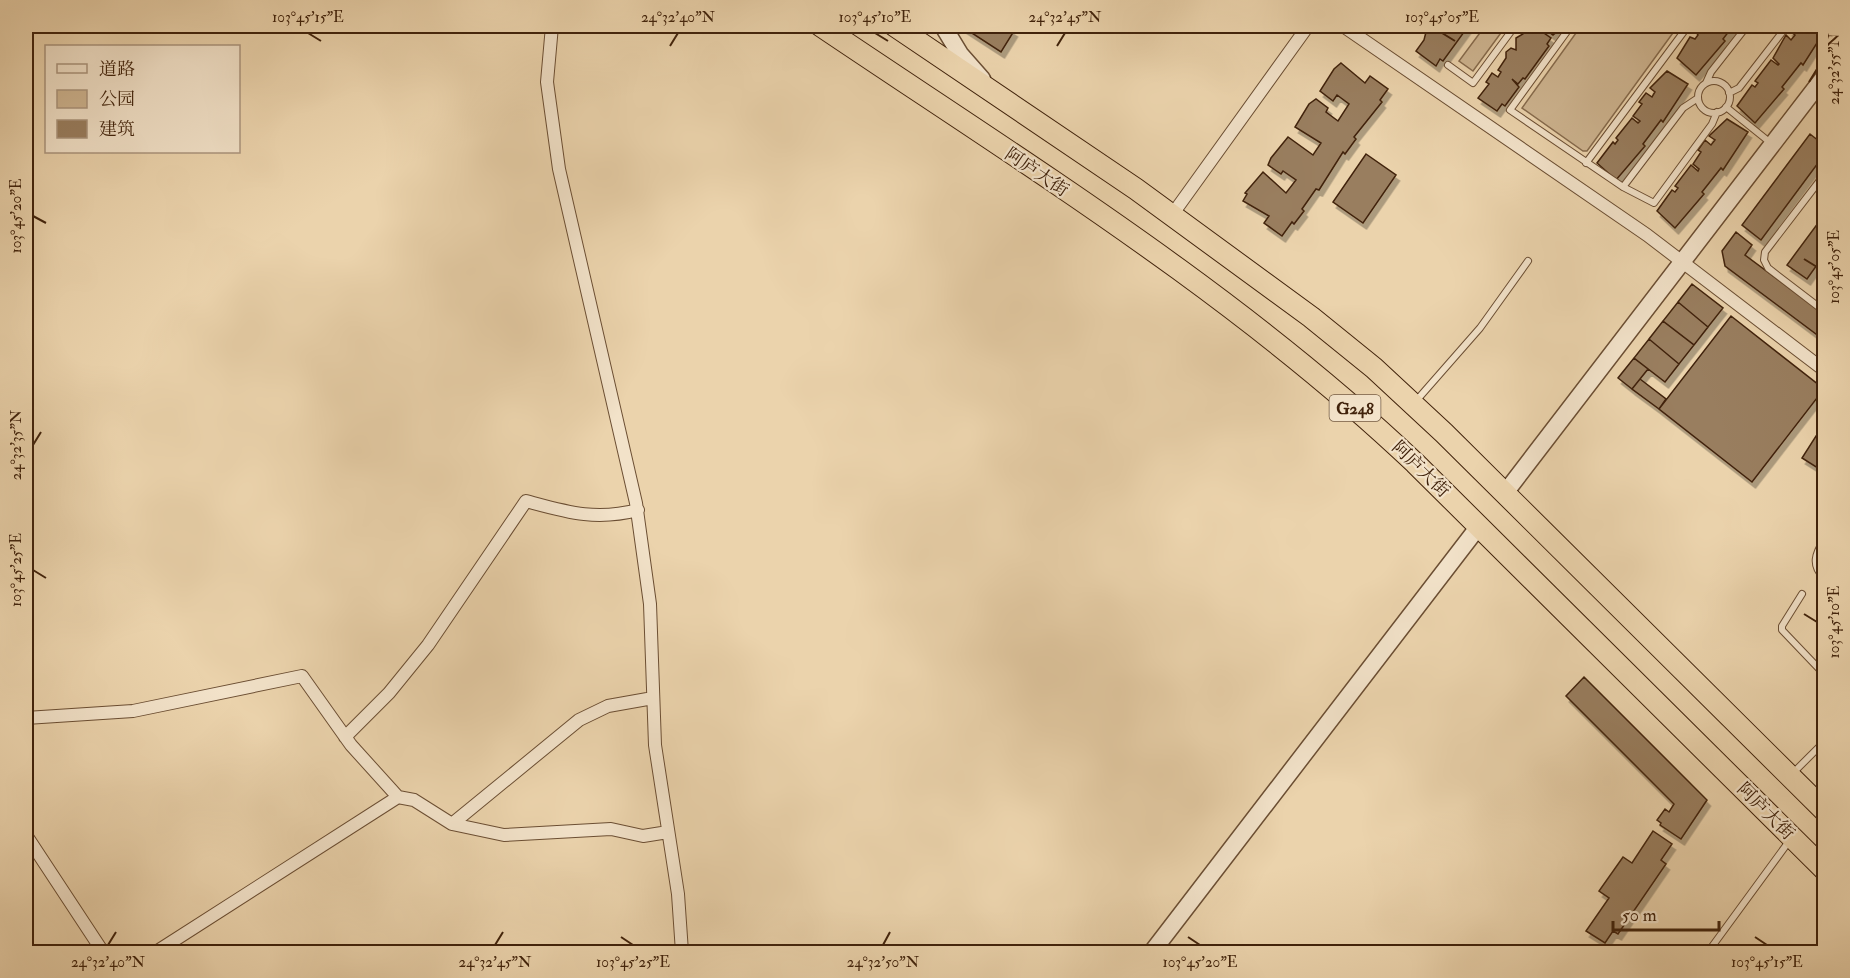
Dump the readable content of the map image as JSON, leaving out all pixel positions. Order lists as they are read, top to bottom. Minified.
{"streets":{"highway":["阿庐大街","G248"]},"legend":["道路","公园","建筑"],"scale_bar":"50 m","coordinates":["103°45'15\"E","24°32'40\"N","103°45'10\"E","24°32'45\"N","103°45'05\"E","24°32'55\"N","103°45'20\"E","24°32'35\"N","103°45'25\"E","24°32'50\"N"]}
